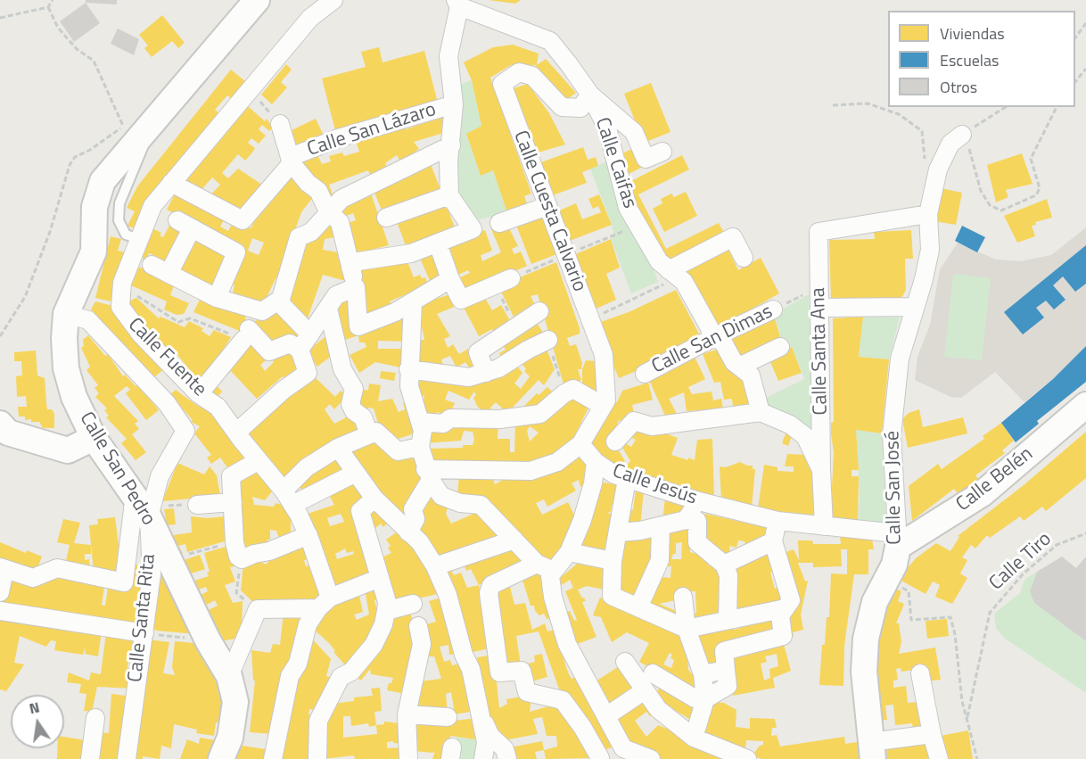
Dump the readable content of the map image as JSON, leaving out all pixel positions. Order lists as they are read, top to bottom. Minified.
{"streets":{"street":["Calle San Lázaro","Calle Caifas","Calle Cuesta Calvario","Calle San Dimas","Calle Santa Ana","Calle Fuente","Calle San Pedro","Calle Belén","Calle Jesús","Calle San José","Calle Santa Rita"],"path":["Calle Tiro"]},"crossings":[["Calle San Lázaro","Calle Fuente"],["Calle Caifas","Calle Cuesta Calvario"],["Calle Caifas","Calle San Dimas"],["Calle Cuesta Calvario","Calle Jesús"],["Calle San Dimas","Calle Santa Ana"],["Calle Santa Ana","Calle Jesús"],["Calle Santa Ana","Calle San José"],["Calle San Pedro","Calle Santa Rita"],["Calle Belén","Calle Jesús"],["Calle Belén","Calle San José"],["Calle Jesús","Calle San José"],["Calle San José","Calle Tiro"]],"legend":["Viviendas","Escuelas","Otros"],"north":"top"}
